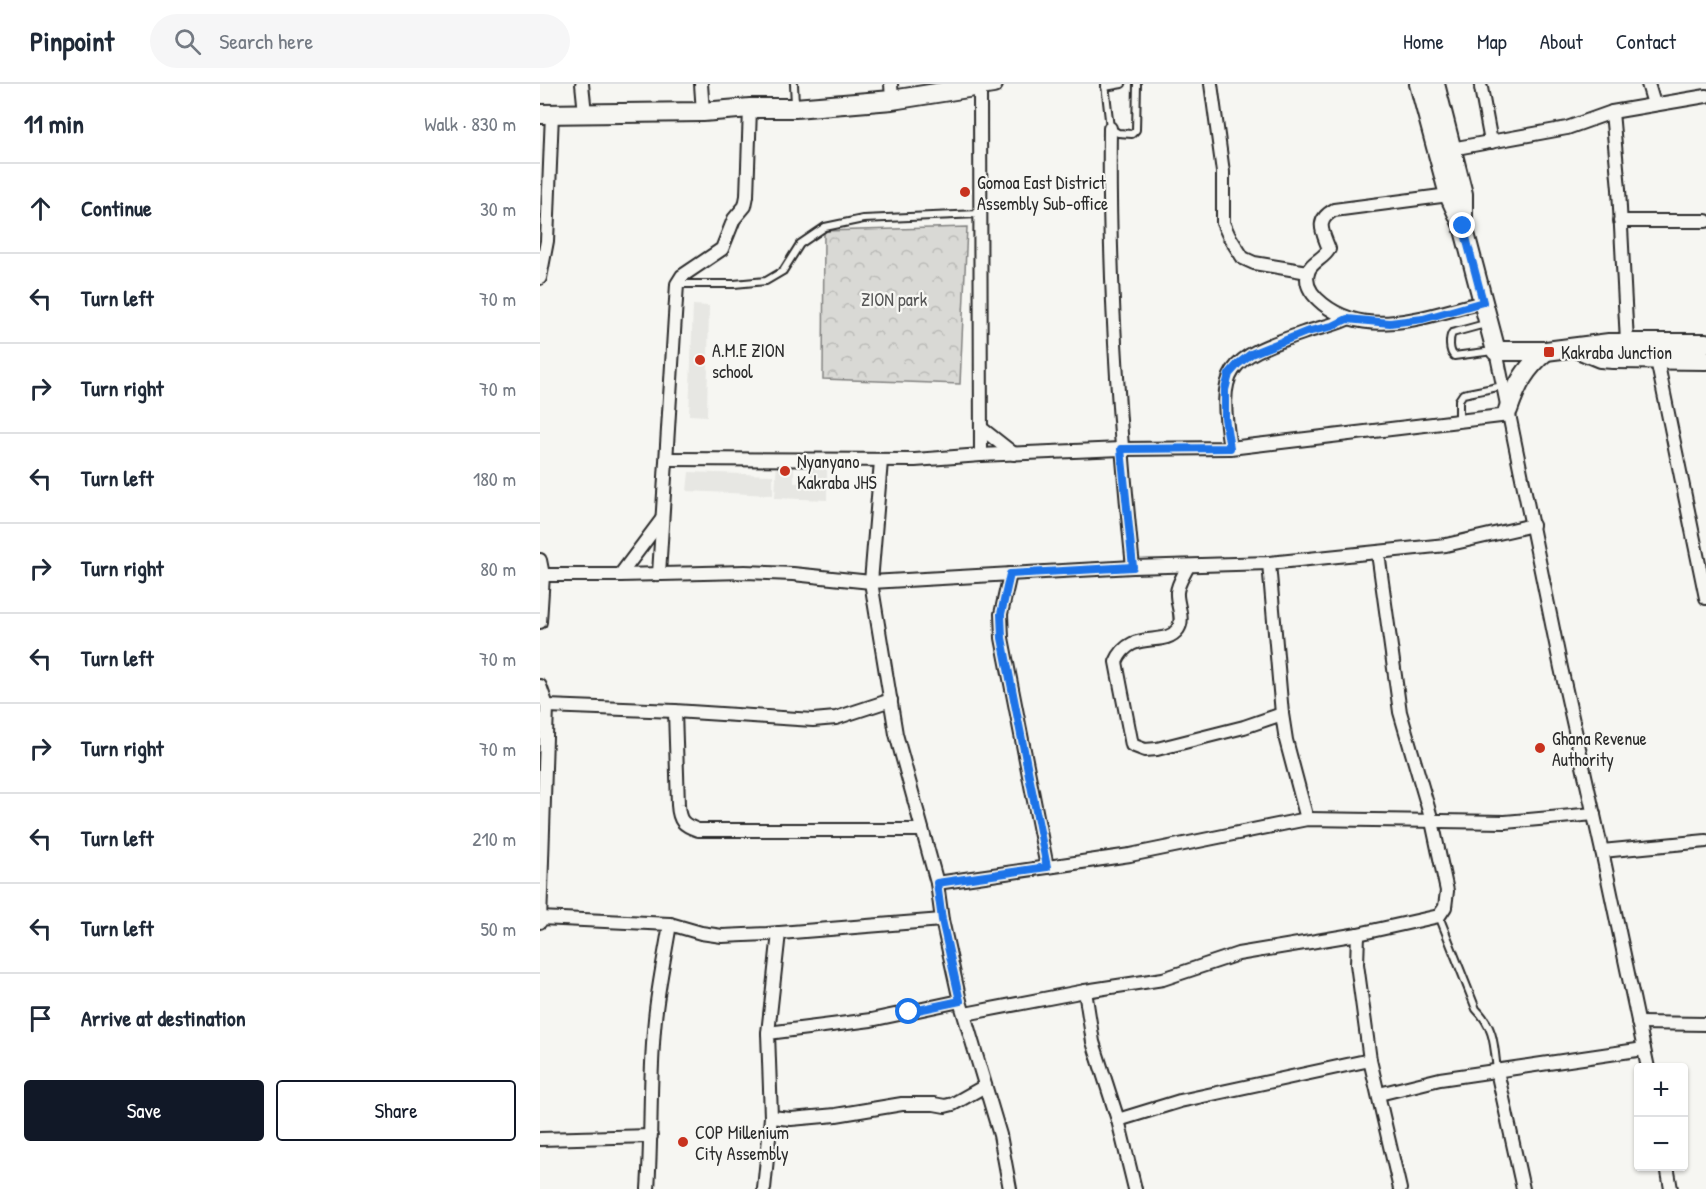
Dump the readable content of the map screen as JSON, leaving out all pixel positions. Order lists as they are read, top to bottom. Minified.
{"parks":["ZION park"],"places":{"other":["Gomoa East District Assembly Sub-office","A.M.E ZION school","Nyanyano Kakraba JHS","Ghana Revenue Authority","COP Millenium City Assembly"],"transit":["Kakraba Junction"]},"page":{"header":"Pinpoint","search":"Search here","nav":["Home","Map","About","Contact"],"heading":["11 min","Walk · 830 m"],"list":[["Continue","30 m"],["Turn left","70 m"],["Turn right","70 m"],["Turn left","180 m"],["Turn right","80 m"],["Turn left","70 m"],["Turn right","70 m"],["Turn left","210 m"],["Turn left","50 m"],"Arrive at destination"],"buttons":["Save","Share"],"map_buttons":["+","−"]}}
